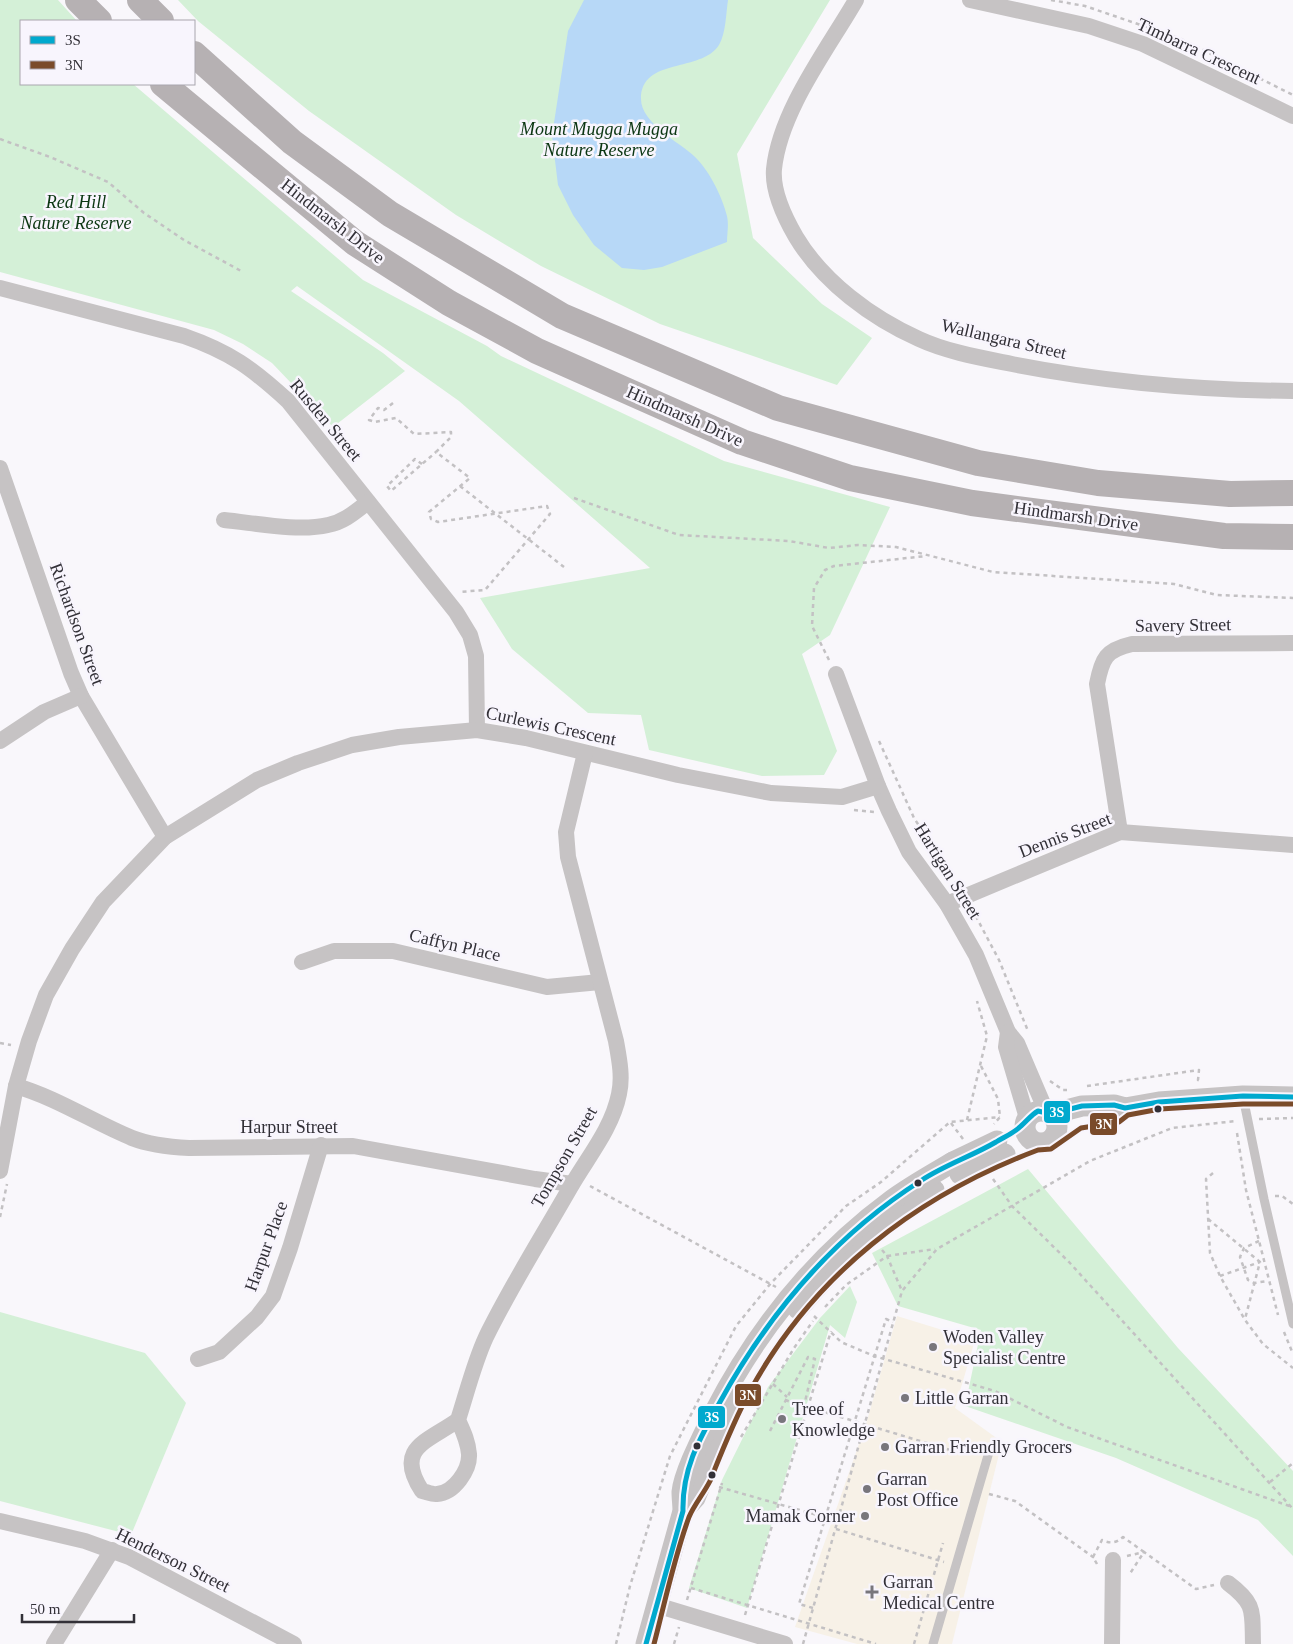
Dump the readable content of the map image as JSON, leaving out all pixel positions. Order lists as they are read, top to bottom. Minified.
{"streets":{"main road":["Hindmarsh Drive"],"street":["Timbarra Crescent","Wallangara Street","Rusden Street","Richardson Street","Savery Street","Curlewis Crescent","Dennis Street","Hartigan Street","Caffyn Place","Harpur Street","Tompson Street","Harpur Place","Henderson Street"]},"crossings":[["Rusden Street","Curlewis Crescent"],["Richardson Street","Curlewis Crescent"],["Savery Street","Dennis Street"],["Curlewis Crescent","Hartigan Street"],["Curlewis Crescent","Harpur Street"],["Curlewis Crescent","Tompson Street"],["Dennis Street","Hartigan Street"],["Caffyn Place","Tompson Street"],["Harpur Street","Tompson Street"],["Harpur Street","Harpur Place"]],"parks":["Mount Mugga Mugga Nature Reserve","Red Hill Nature Reserve"],"places":{"other":["Woden Valley Specialist Centre","Little Garran","Tree of Knowledge","Garran Friendly Grocers","Garran Post Office","Mamak Corner"],"health":["Garran Medical Centre"]},"lines":["transit line 3S","transit line 3N"],"legend":["3S","3N"],"scale_bar":"50 m"}
